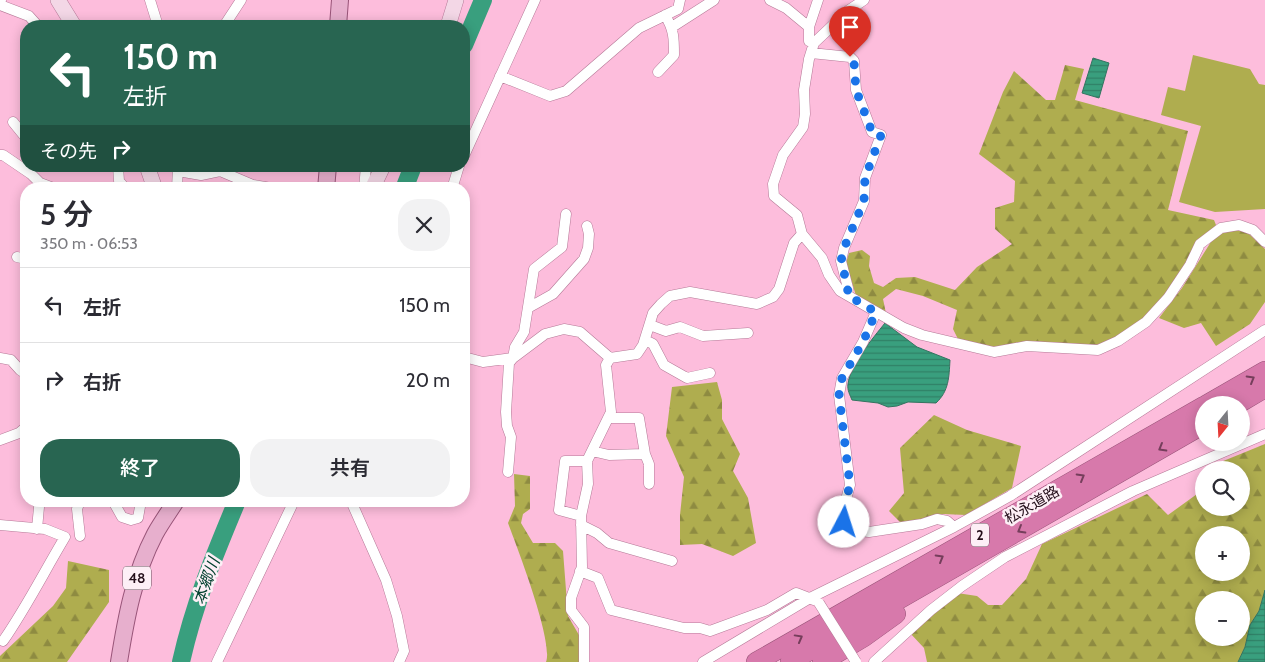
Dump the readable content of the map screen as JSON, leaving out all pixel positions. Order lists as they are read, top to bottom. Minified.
{"streets":{"highway":["松永道路","2"],"main road":["48"]},"water":["本郷川"],"north":"bottom","page":{"turn":["150 m","左折"],"then":"その先","heading":["5 分","350 m · 06:53"],"list":[{"name":"左折","value":"150 m"},{"name":"右折","value":"20 m"}],"map_buttons":["+","−"],"buttons":["終了","共有"]}}
